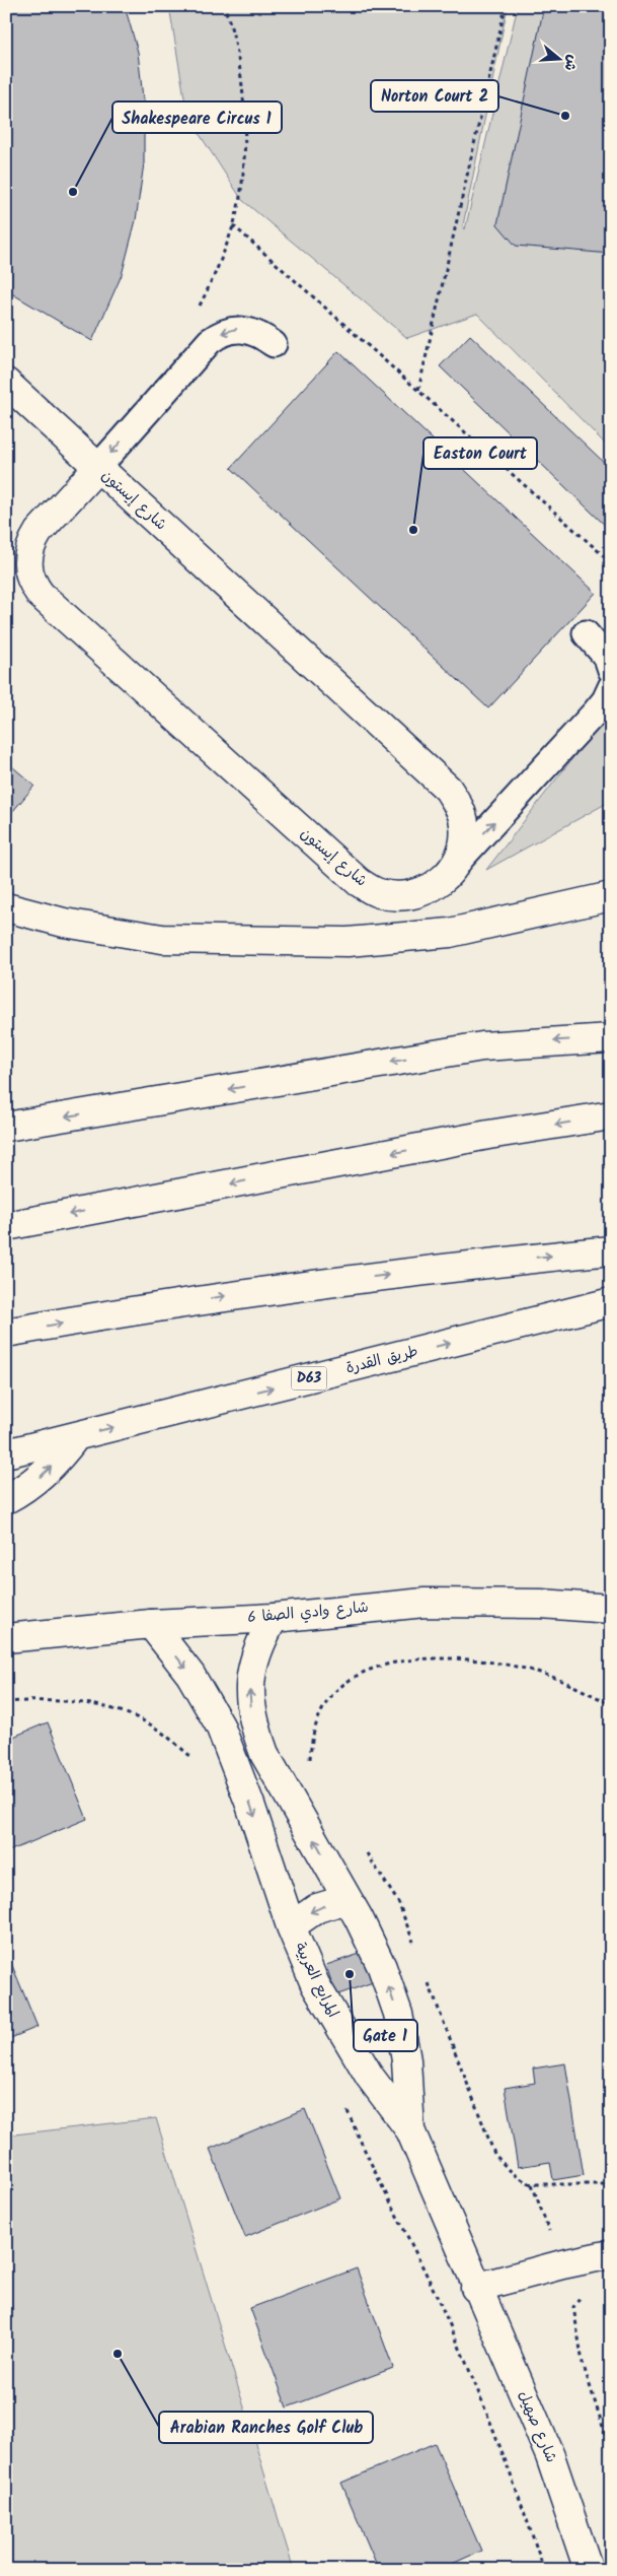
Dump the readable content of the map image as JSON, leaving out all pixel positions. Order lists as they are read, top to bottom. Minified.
{"streets":{"street":["شارع إيستون","طريق القدرة","D63","شارع وادي الصفا 6","المرابع العربية","شارع صهيل"]},"crossings":[["شارع وادي الصفا 6","المرابع العربية"],["المرابع العربية","شارع صهيل"]],"places":["Norton Court 2","Shakespeare Circus 1","Easton Court","Gate 1","Arabian Ranches Golf Club"],"north":"right"}
